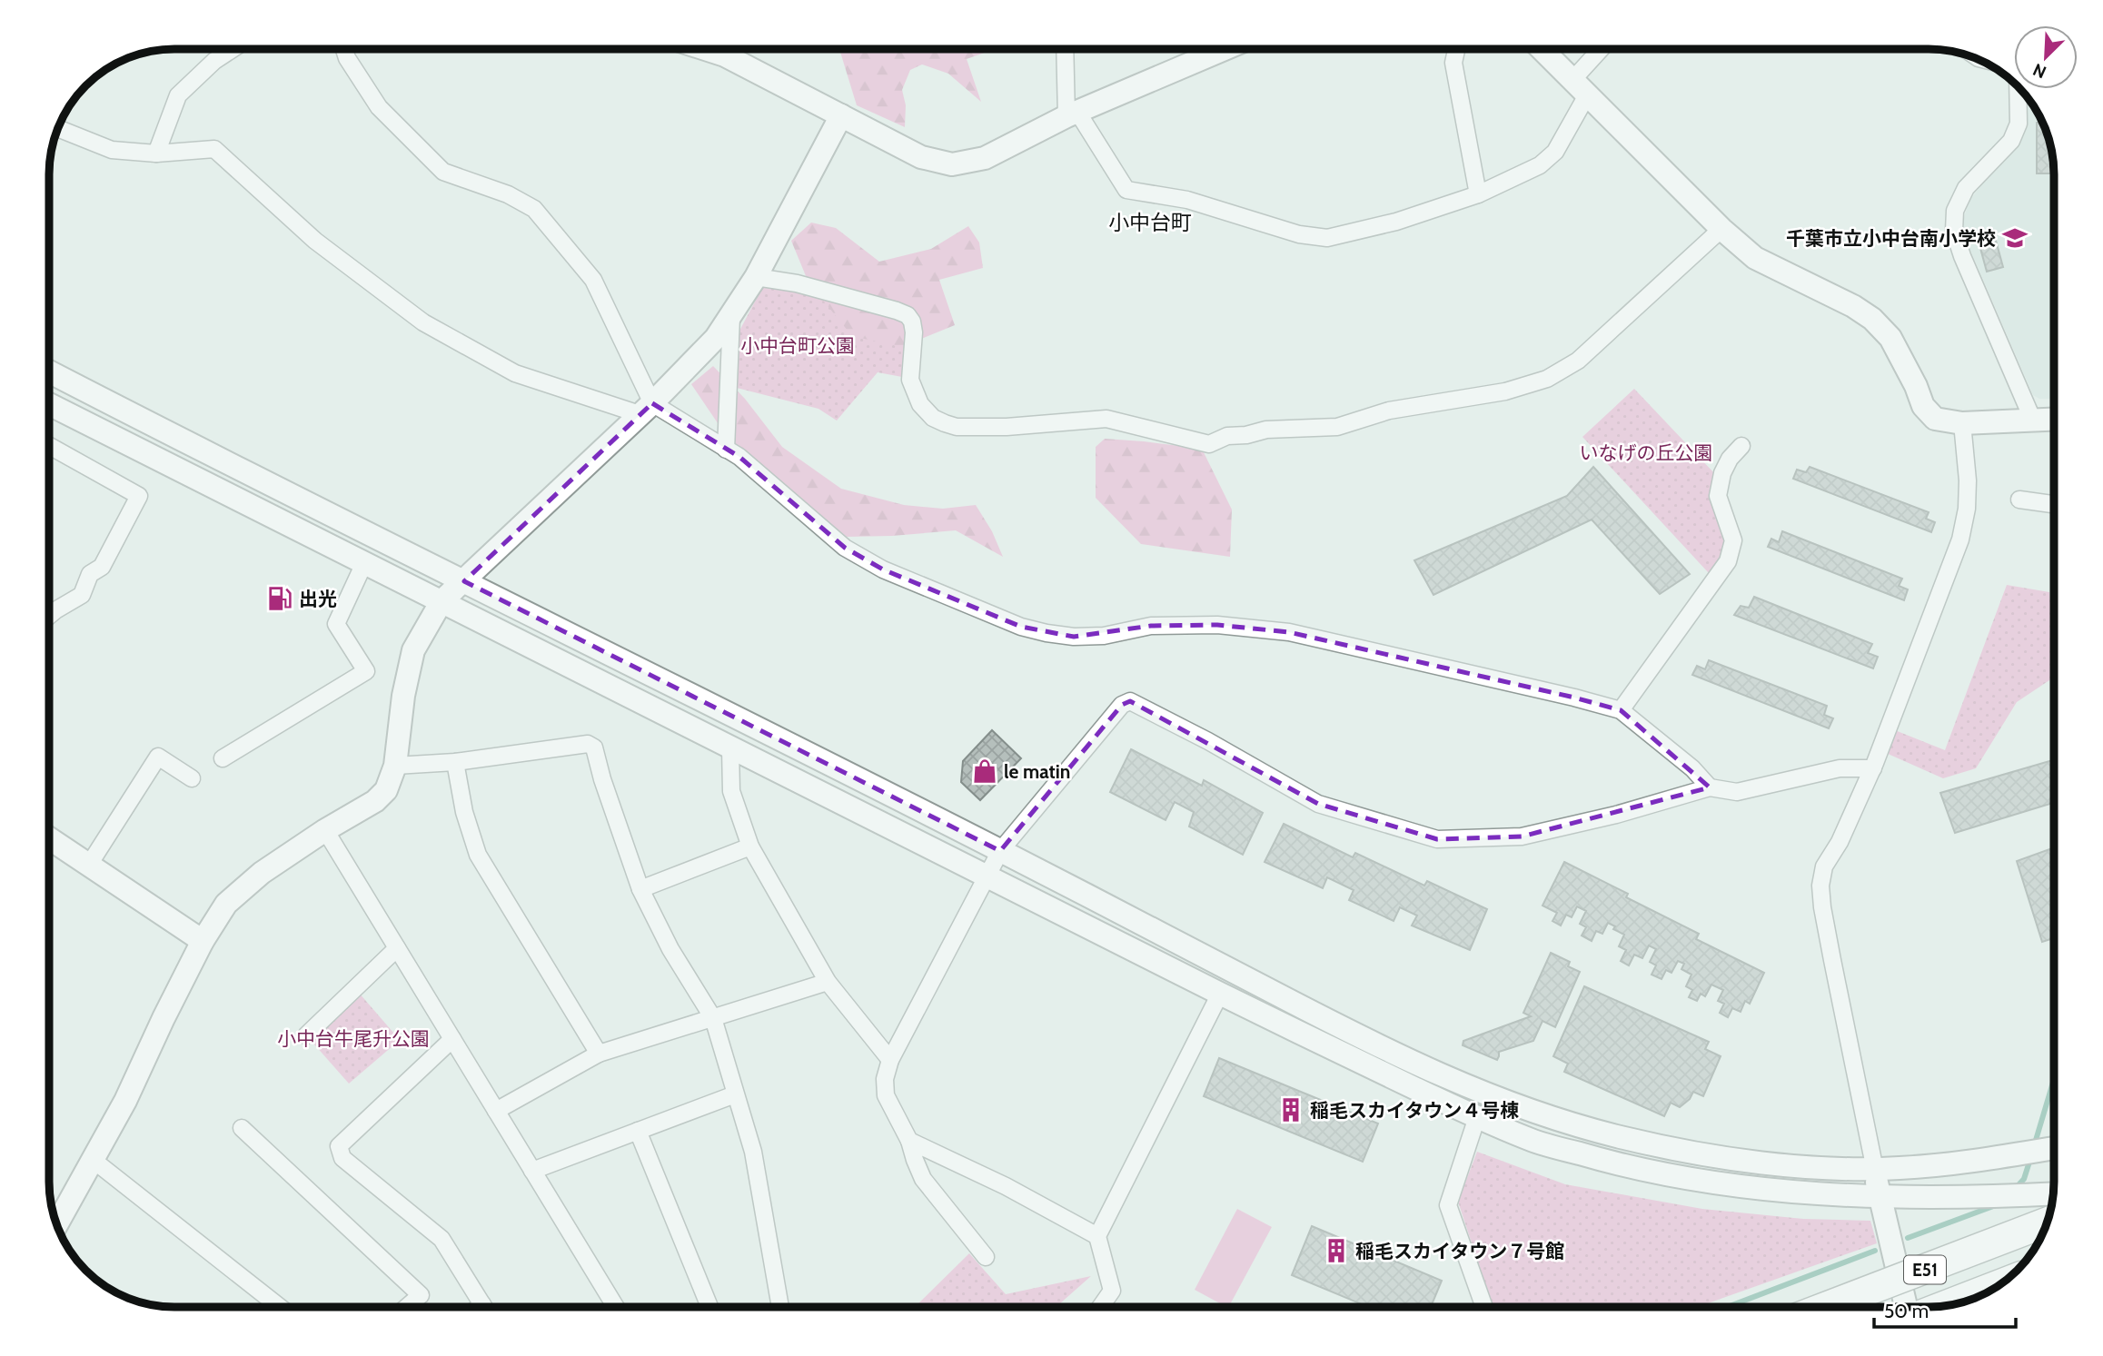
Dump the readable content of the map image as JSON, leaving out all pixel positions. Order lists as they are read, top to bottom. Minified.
{"streets":{"highway":["E51"]},"districts":["小中台町"],"parks":["小中台町公園","いなげの丘公園","小中台牛尾升公園"],"places":{"school or university":["千葉市立小中台南小学校"],"fuel station":["出光"],"shop":["le matin"],"building":["稲毛スカイタウン４号棟","稲毛スカイタウン７号館"]},"scale_bar":"50 m","north":"bottom left"}
